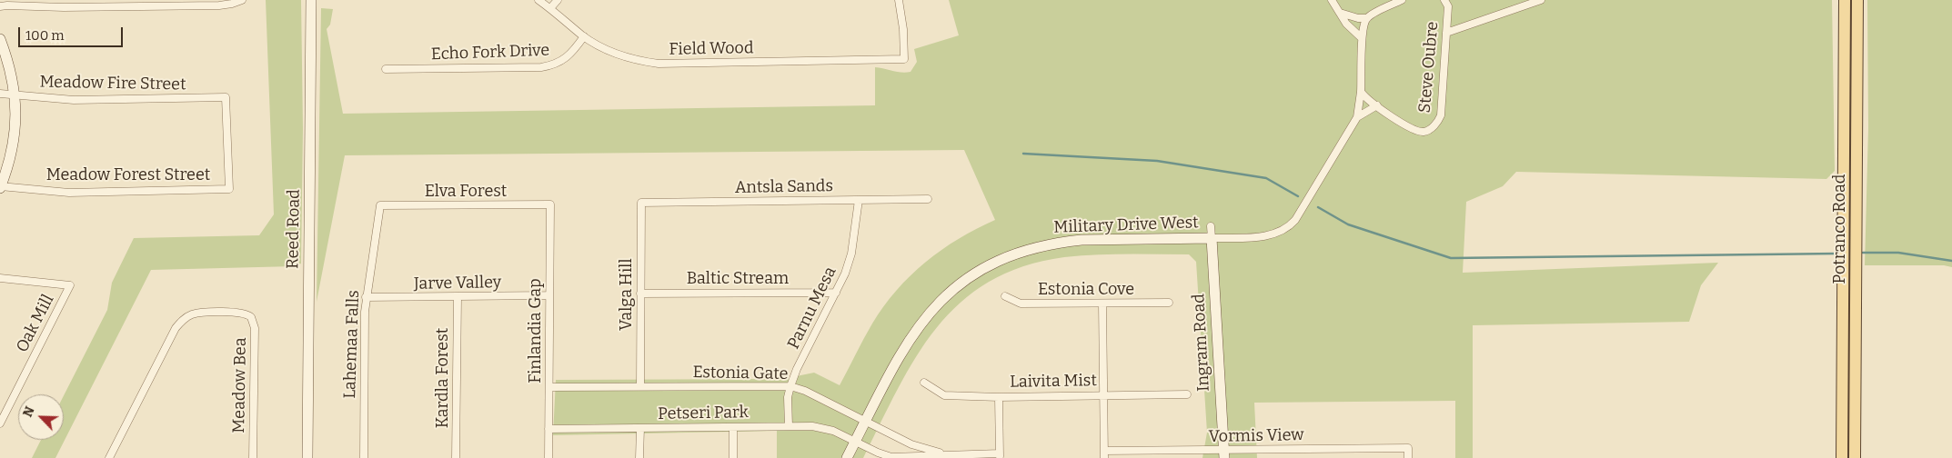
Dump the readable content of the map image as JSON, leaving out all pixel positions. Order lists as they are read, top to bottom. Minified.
{"streets":{"main road":["Potranco Road"],"street":["Field Wood","Echo Fork Drive","Steve Oubre","Meadow Fire Street","Meadow Forest Street","Antsla Sands","Elva Forest","Military Drive West","Reed Road","Baltic Stream","Jarve Valley","Estonia Cove","Valga Hill","Parnu Mesa","Oak Mill","Finlandia Gap","Ingram Road","Lahemaa Falls","Estonia Gate","Kardla Forest","Laivita Mist","Meadow Bea","Petseri Park","Vormis View"]},"crossings":[["Field Wood","Echo Fork Drive"],["Meadow Fire Street","Meadow Forest Street"],["Antsla Sands","Valga Hill"],["Antsla Sands","Parnu Mesa"],["Elva Forest","Finlandia Gap"],["Elva Forest","Lahemaa Falls"],["Military Drive West","Ingram Road"],["Military Drive West","Estonia Gate"],["Military Drive West","Petseri Park"],["Baltic Stream","Valga Hill"],["Baltic Stream","Parnu Mesa"],["Jarve Valley","Finlandia Gap"],["Jarve Valley","Lahemaa Falls"],["Jarve Valley","Kardla Forest"],["Valga Hill","Estonia Gate"],["Parnu Mesa","Estonia Gate"],["Parnu Mesa","Petseri Park"],["Finlandia Gap","Estonia Gate"],["Finlandia Gap","Petseri Park"],["Ingram Road","Vormis View"],["Estonia Gate","Petseri Park"]],"scale_bar":"100 m","north":"top left"}
